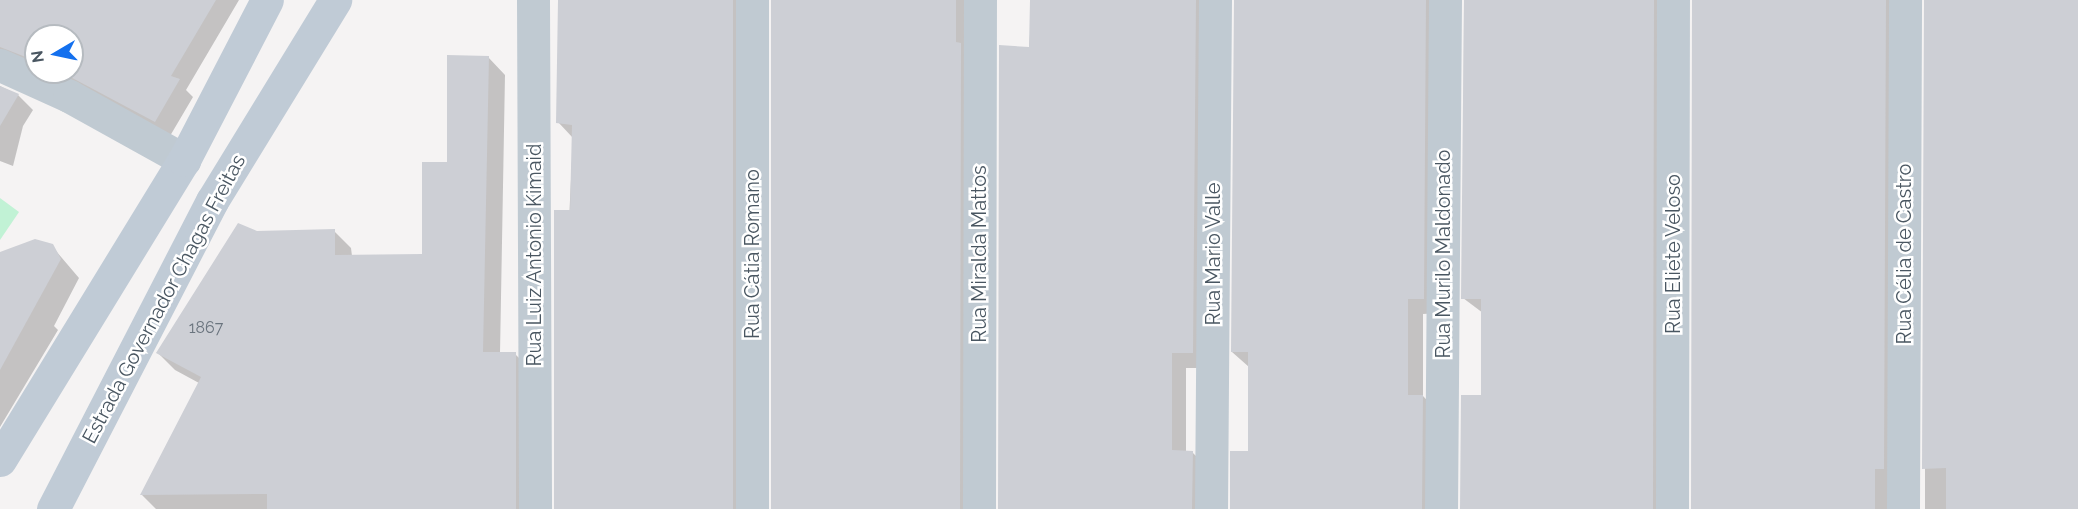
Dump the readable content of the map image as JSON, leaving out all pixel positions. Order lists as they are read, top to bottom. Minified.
{"streets":{"main road":["Estrada Governador Chagas Freitas"],"street":["Rua Cátia Romano","Rua Miralda Mattos","Rua Mario Valle","Rua Murilo Maldonado","Rua Eliete Veloso","Rua Célia de Castro","Rua Luiz Antonio Kimaid"]},"house_numbers":["1867"],"north":"left"}
